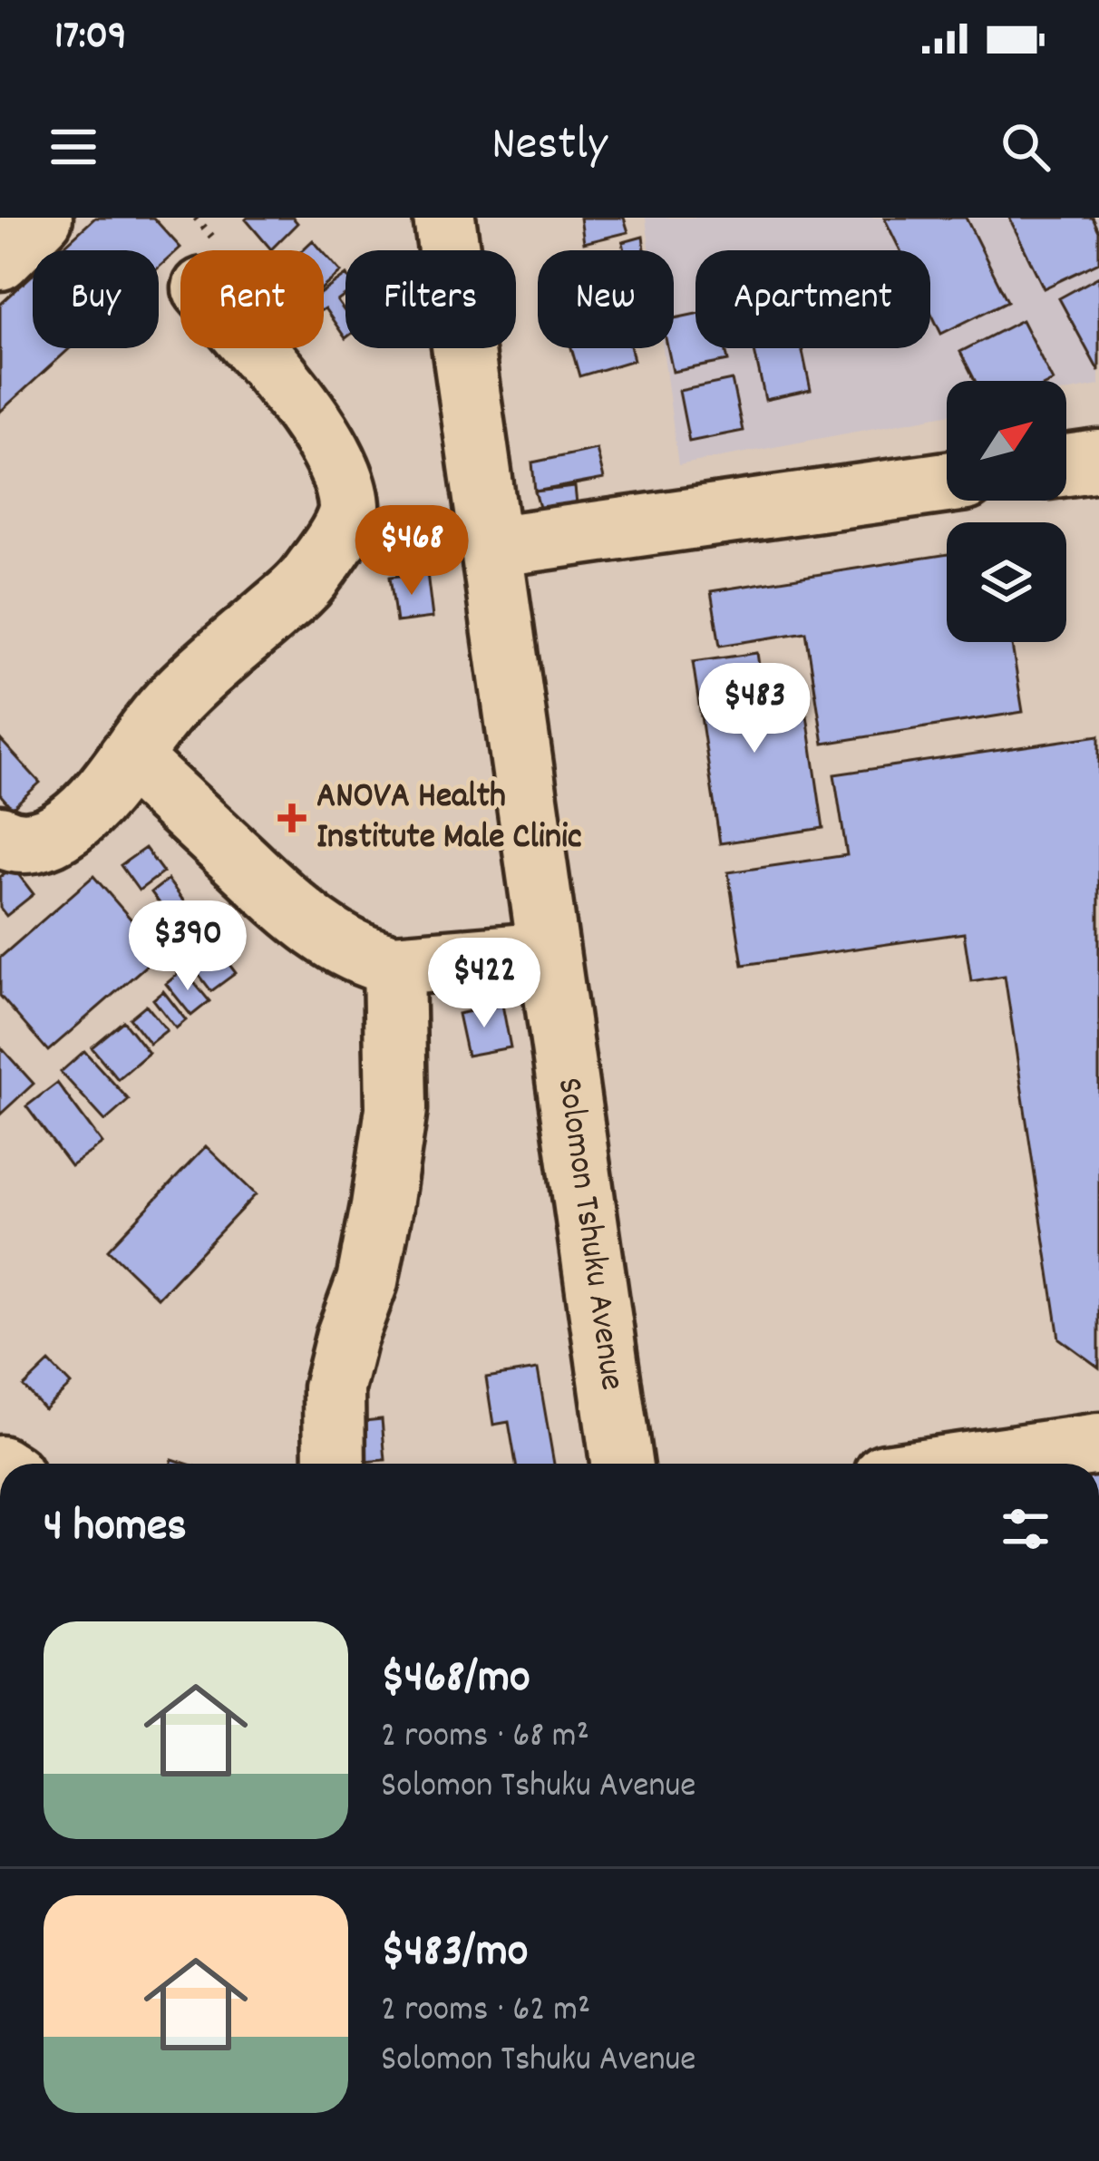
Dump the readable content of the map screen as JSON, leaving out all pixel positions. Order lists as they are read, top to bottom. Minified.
{"streets":{"street":["Solomon Tshuku Avenue"]},"places":{"health":["ANOVA Health Institute Male Clinic"]},"north":"top right","page":{"status":"17:09","header":"Nestly","chip":["Buy","Rent","Filters","New","Apartment"],"price":["$468","$483","$390","$422"],"heading":"4 homes","list":[{"name":"$468/mo","note":"2 rooms · 68 m² · Solomon Tshuku Avenue"},{"name":"$483/mo","note":"2 rooms · 62 m² · Solomon Tshuku Avenue"}]}}
